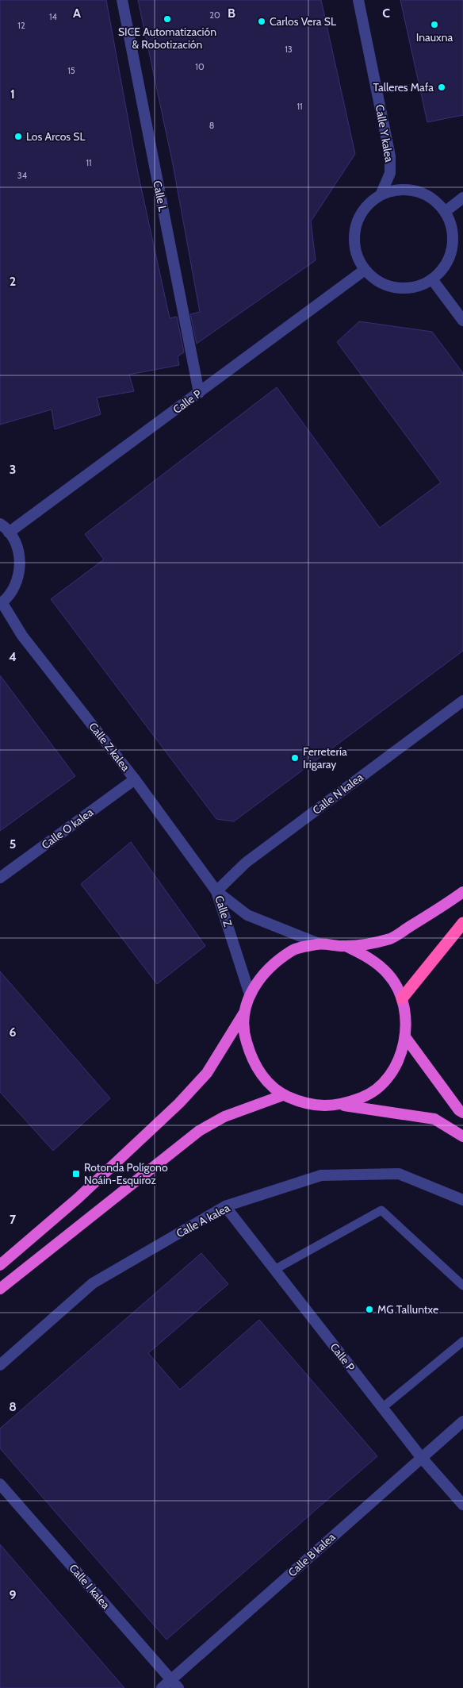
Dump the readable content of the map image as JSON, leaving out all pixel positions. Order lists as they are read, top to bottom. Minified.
{"streets":{"street":["Calle Y kalea","Calle L","Calle P","Calle Z kalea","Calle N kalea","Calle O kalea","Calle Z","Calle A kalea","Calle B kalea","Calle I kalea"]},"crossings":[["Calle Y kalea","Calle P"],["Calle L","Calle P"],["Calle P","Calle A kalea"],["Calle P","Calle B kalea"],["Calle Z kalea","Calle N kalea"],["Calle Z kalea","Calle O kalea"],["Calle Z kalea","Calle Z"],["Calle N kalea","Calle Z"],["Calle B kalea","Calle I kalea"]],"places":{"other":["SICE Automatización & Robotización","Carlos Vera SL","Inauxna","Talleres Mafa","Los Arcos SL","Ferretería Irigaray","MG Talluntxe"],"transit":["Rotonda Polígono Noáin-Esquíroz"]},"house_numbers":["20","14","12","13","10","15","11","8","11","34"],"grid":{"columns":["A","B","C"],"rows":["1","2","3","4","5","6","7","8","9"]}}
